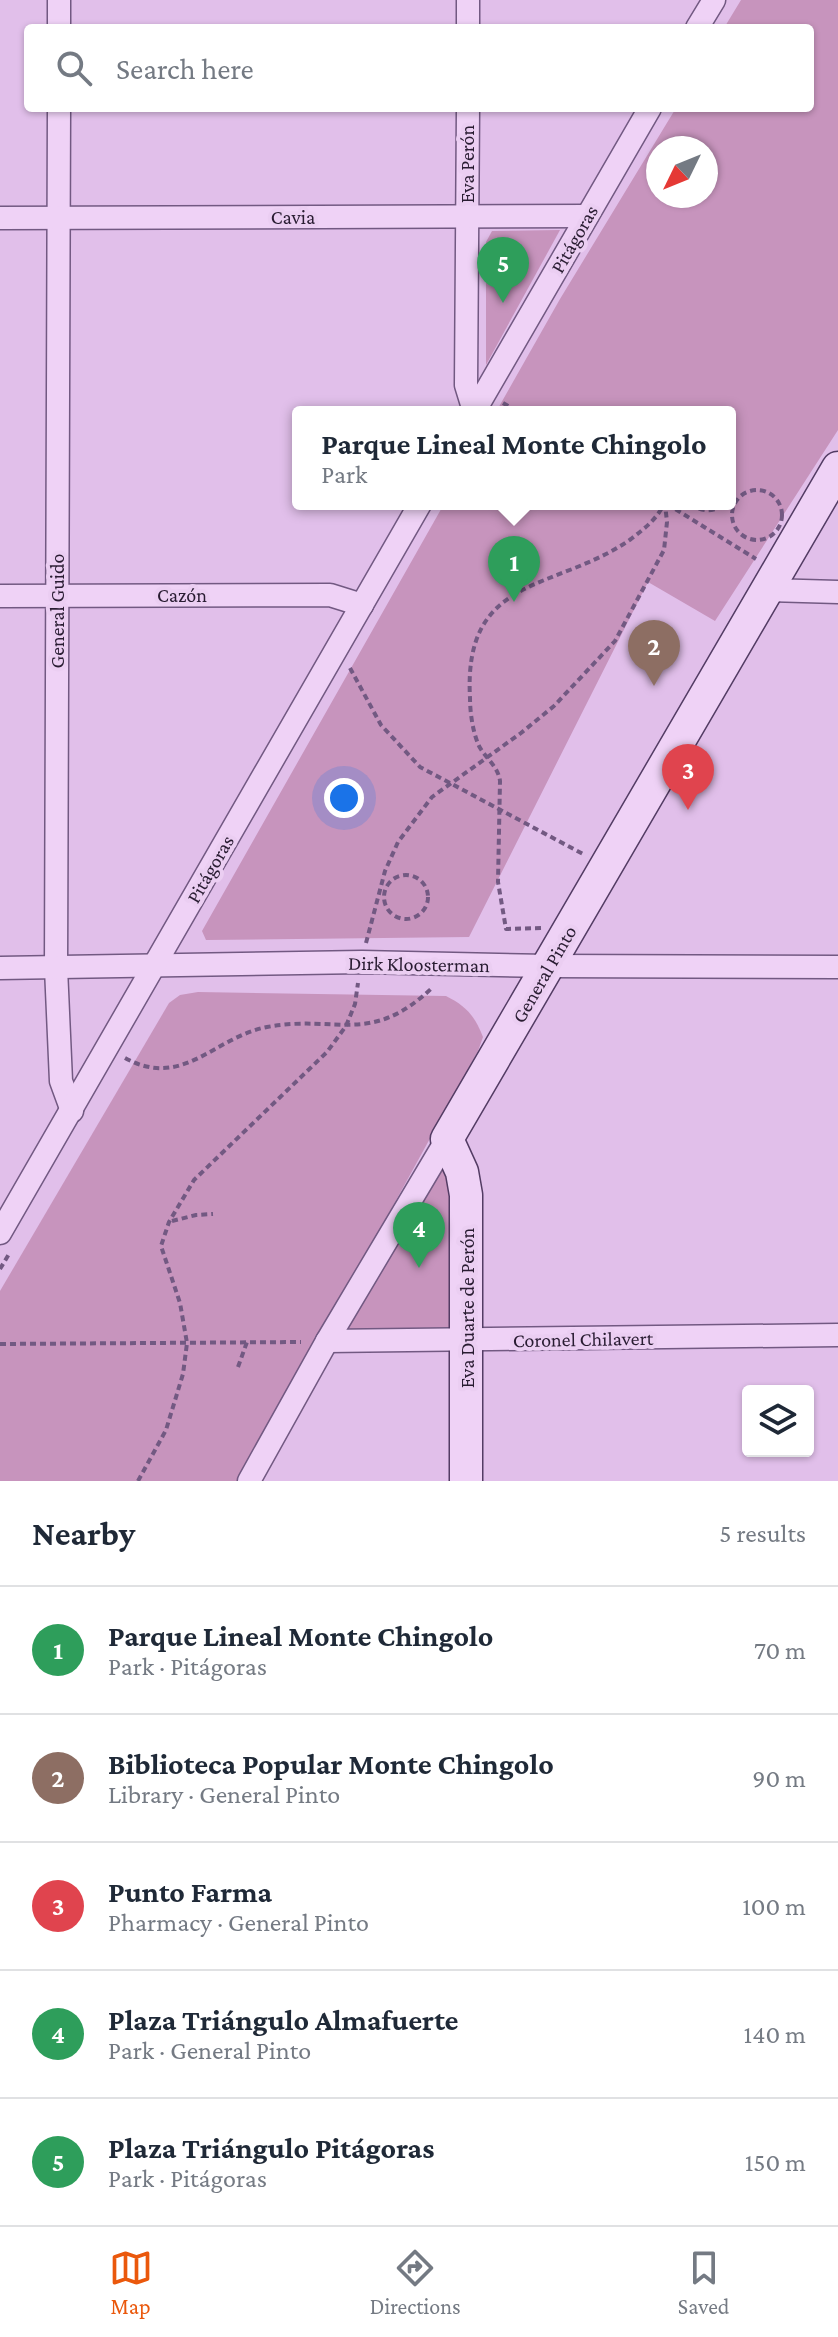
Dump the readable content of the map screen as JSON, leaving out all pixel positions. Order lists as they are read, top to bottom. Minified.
{"streets":{"main road":["General Pinto","Eva Duarte de Perón"],"street":["Eva Perón","Cavia","Pitágoras","Cazón","General Guido","Dirk Kloosterman","Coronel Chilavert"]},"crossings":[["Eva Perón","Cavia"],["Cavia","Pitágoras"],["Cavia","General Guido"],["Pitágoras","Cazón"],["Pitágoras","General Guido"],["Pitágoras","Dirk Kloosterman"],["Cazón","General Guido"],["General Guido","Dirk Kloosterman"],["Dirk Kloosterman","General Pinto"],["General Pinto","Eva Duarte de Perón"],["General Pinto","Coronel Chilavert"],["Eva Duarte de Perón","Coronel Chilavert"]],"north":"bottom left","page":{"search":"Search here","pins":["5","1","2","3","4"],"popup":["Parque Lineal Monte Chingolo","Park"],"heading":["Nearby","5 results"],"list":[{"mark":"1","name":"Parque Lineal Monte Chingolo","note":"Park · Pitágoras","value":"70 m"},{"mark":"2","name":"Biblioteca Popular Monte Chingolo","note":"Library · General Pinto","value":"90 m"},{"mark":"3","name":"Punto Farma","note":"Pharmacy · General Pinto","value":"100 m"},{"mark":"4","name":"Plaza Triángulo Almafuerte","note":"Park · General Pinto","value":"140 m"},{"mark":"5","name":"Plaza Triángulo Pitágoras","note":"Park · Pitágoras","value":"150 m"}],"nav":["Map","Directions","Saved"]}}
